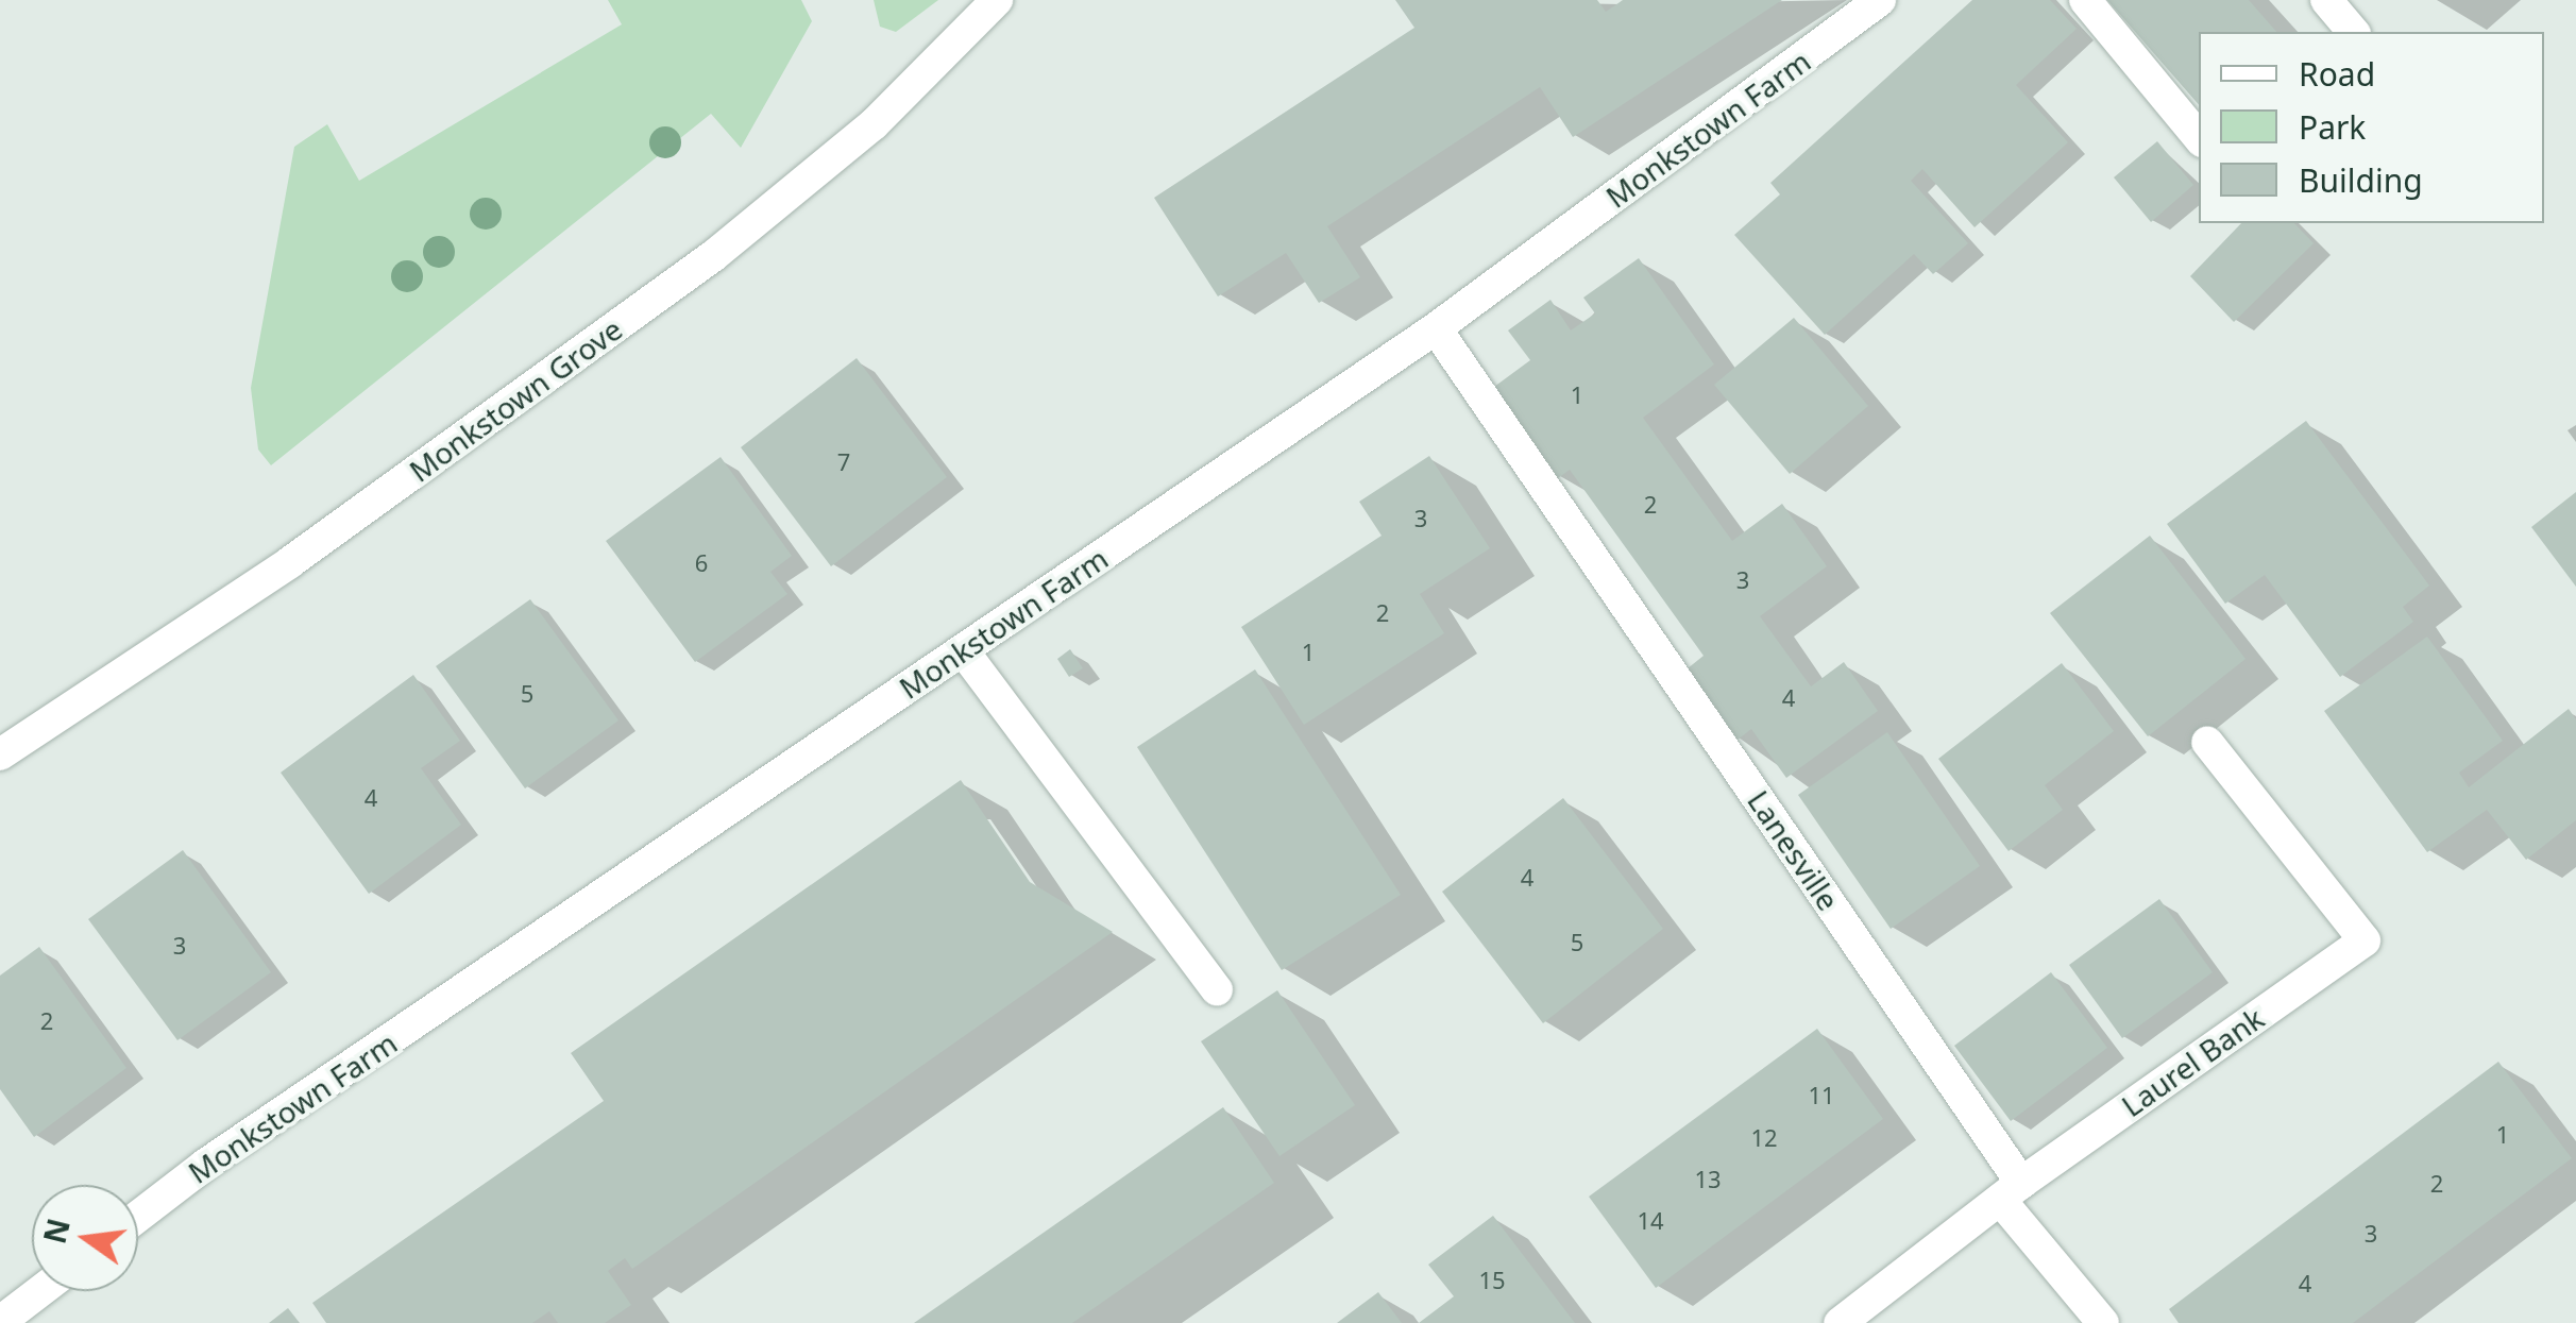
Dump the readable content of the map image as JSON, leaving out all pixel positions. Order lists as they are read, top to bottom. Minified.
{"streets":{"street":["Monkstown Farm","Monkstown Grove","Lanesville","Laurel Bank"]},"crossings":[["Monkstown Farm","Lanesville"],["Lanesville","Laurel Bank"]],"house_numbers":["1","7","2","3","6","3","2","1","5","4","4","4","5","3","2","11","1","12","13","2","14","3","15","4"],"legend":["Road","Park","Building"],"north":"left"}
